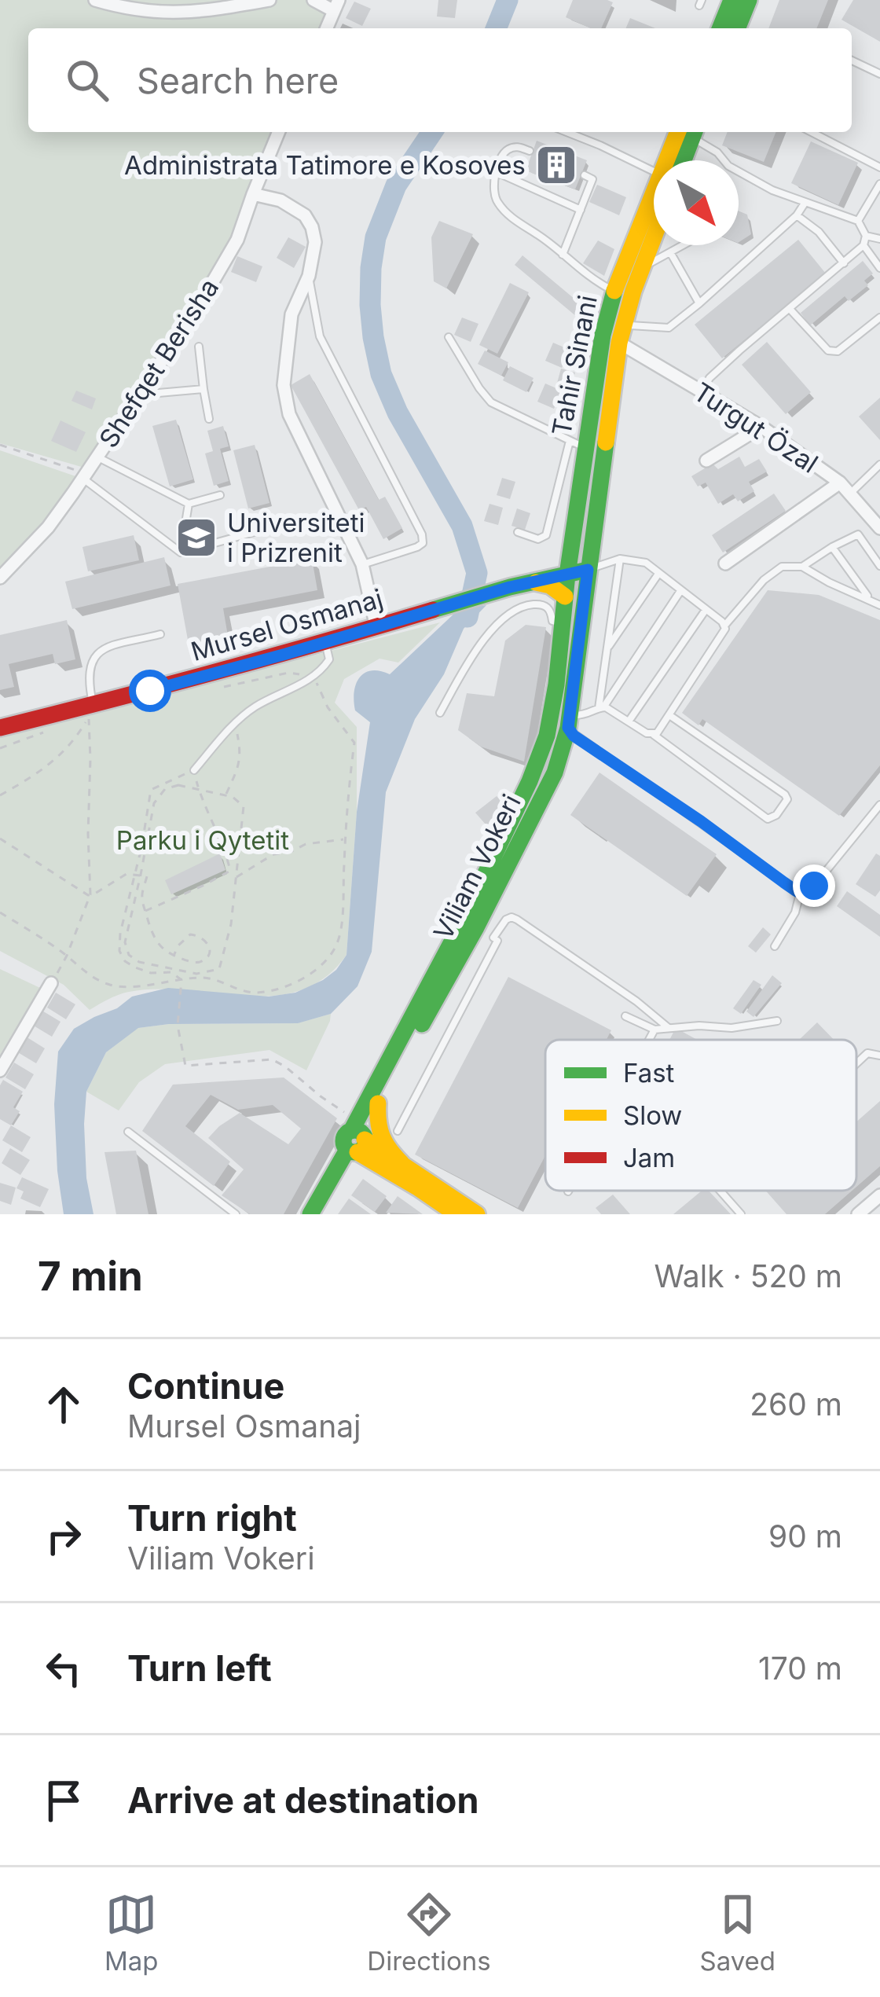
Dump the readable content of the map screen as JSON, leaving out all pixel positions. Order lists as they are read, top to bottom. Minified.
{"streets":{"main road":["Tahir Sinani","Mursel Osmanaj","Viliam Vokeri"],"street":["Shefqet Berisha","Turgut Özal"]},"crossings":[["Tahir Sinani","Turgut Özal"],["Tahir Sinani","Mursel Osmanaj"],["Tahir Sinani","Viliam Vokeri"]],"parks":["Parku i Qytetit"],"places":{"building":["Administrata Tatimore e Kosoves"],"school or university":["Universiteti i Prizrenit"]},"legend":["Fast","Slow","Jam"],"north":"bottom right","page":{"search":"Search here","heading":["7 min","Walk · 520 m"],"list":[["Continue","Mursel Osmanaj","260 m"],["Turn right","Viliam Vokeri","90 m"],["Turn left","170 m"],"Arrive at destination"],"nav":["Map","Directions","Saved"]}}
